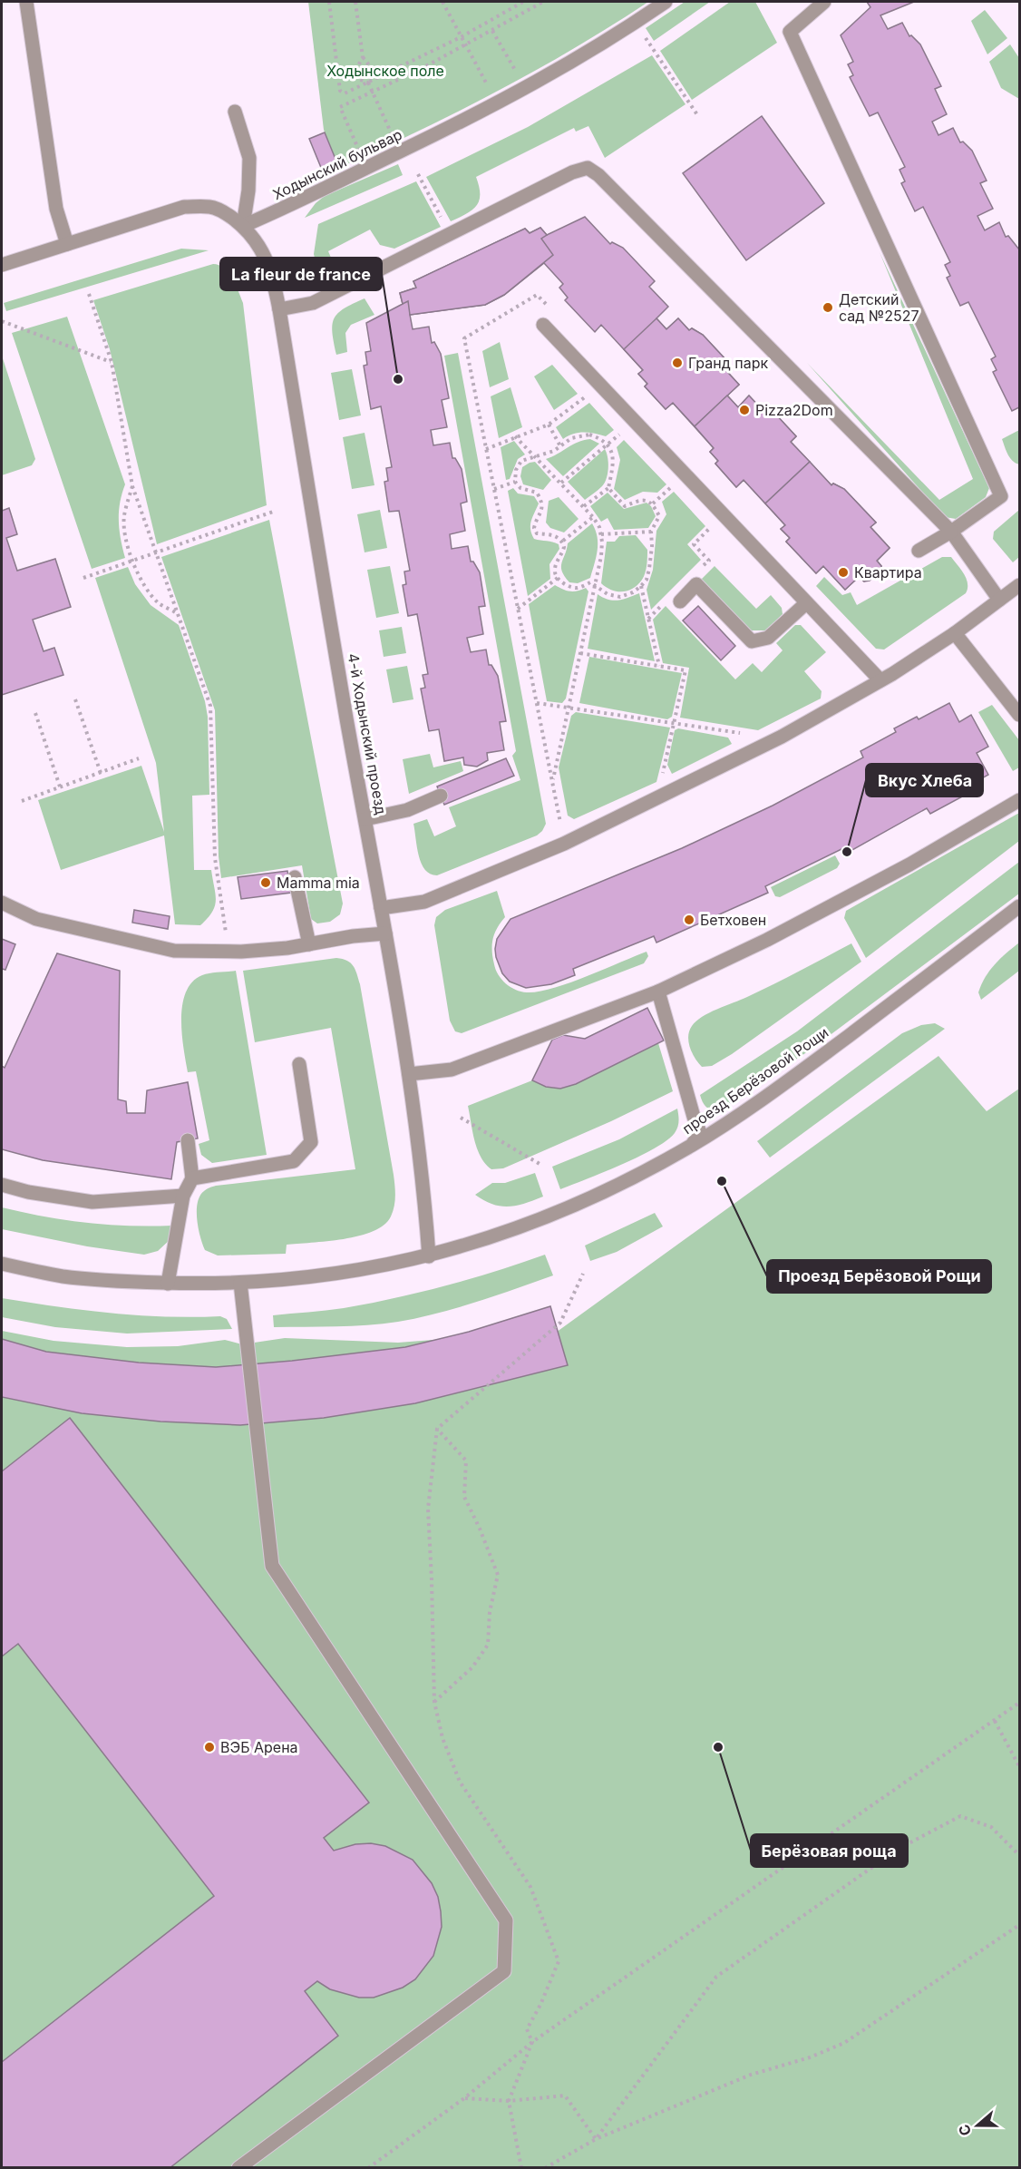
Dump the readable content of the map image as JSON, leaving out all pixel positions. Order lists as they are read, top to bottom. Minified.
{"streets":{"street":["Ходынский бульвар","4-й Ходынский проезд","проезд Берёзовой Рощи"]},"crossings":[["Ходынский бульвар","4-й Ходынский проезд"],["4-й Ходынский проезд","проезд Берёзовой Рощи"]],"parks":["Ходынское поле"],"places":["Детский сад №2527","Гранд парк","La fleur de france","Pizza2Dom","Квартира","Вкус Хлеба","Mamma mia","Бетховен","Проезд Берёзовой Рощи","ВЭБ Арена","Берёзовая роща"],"north":"left"}
